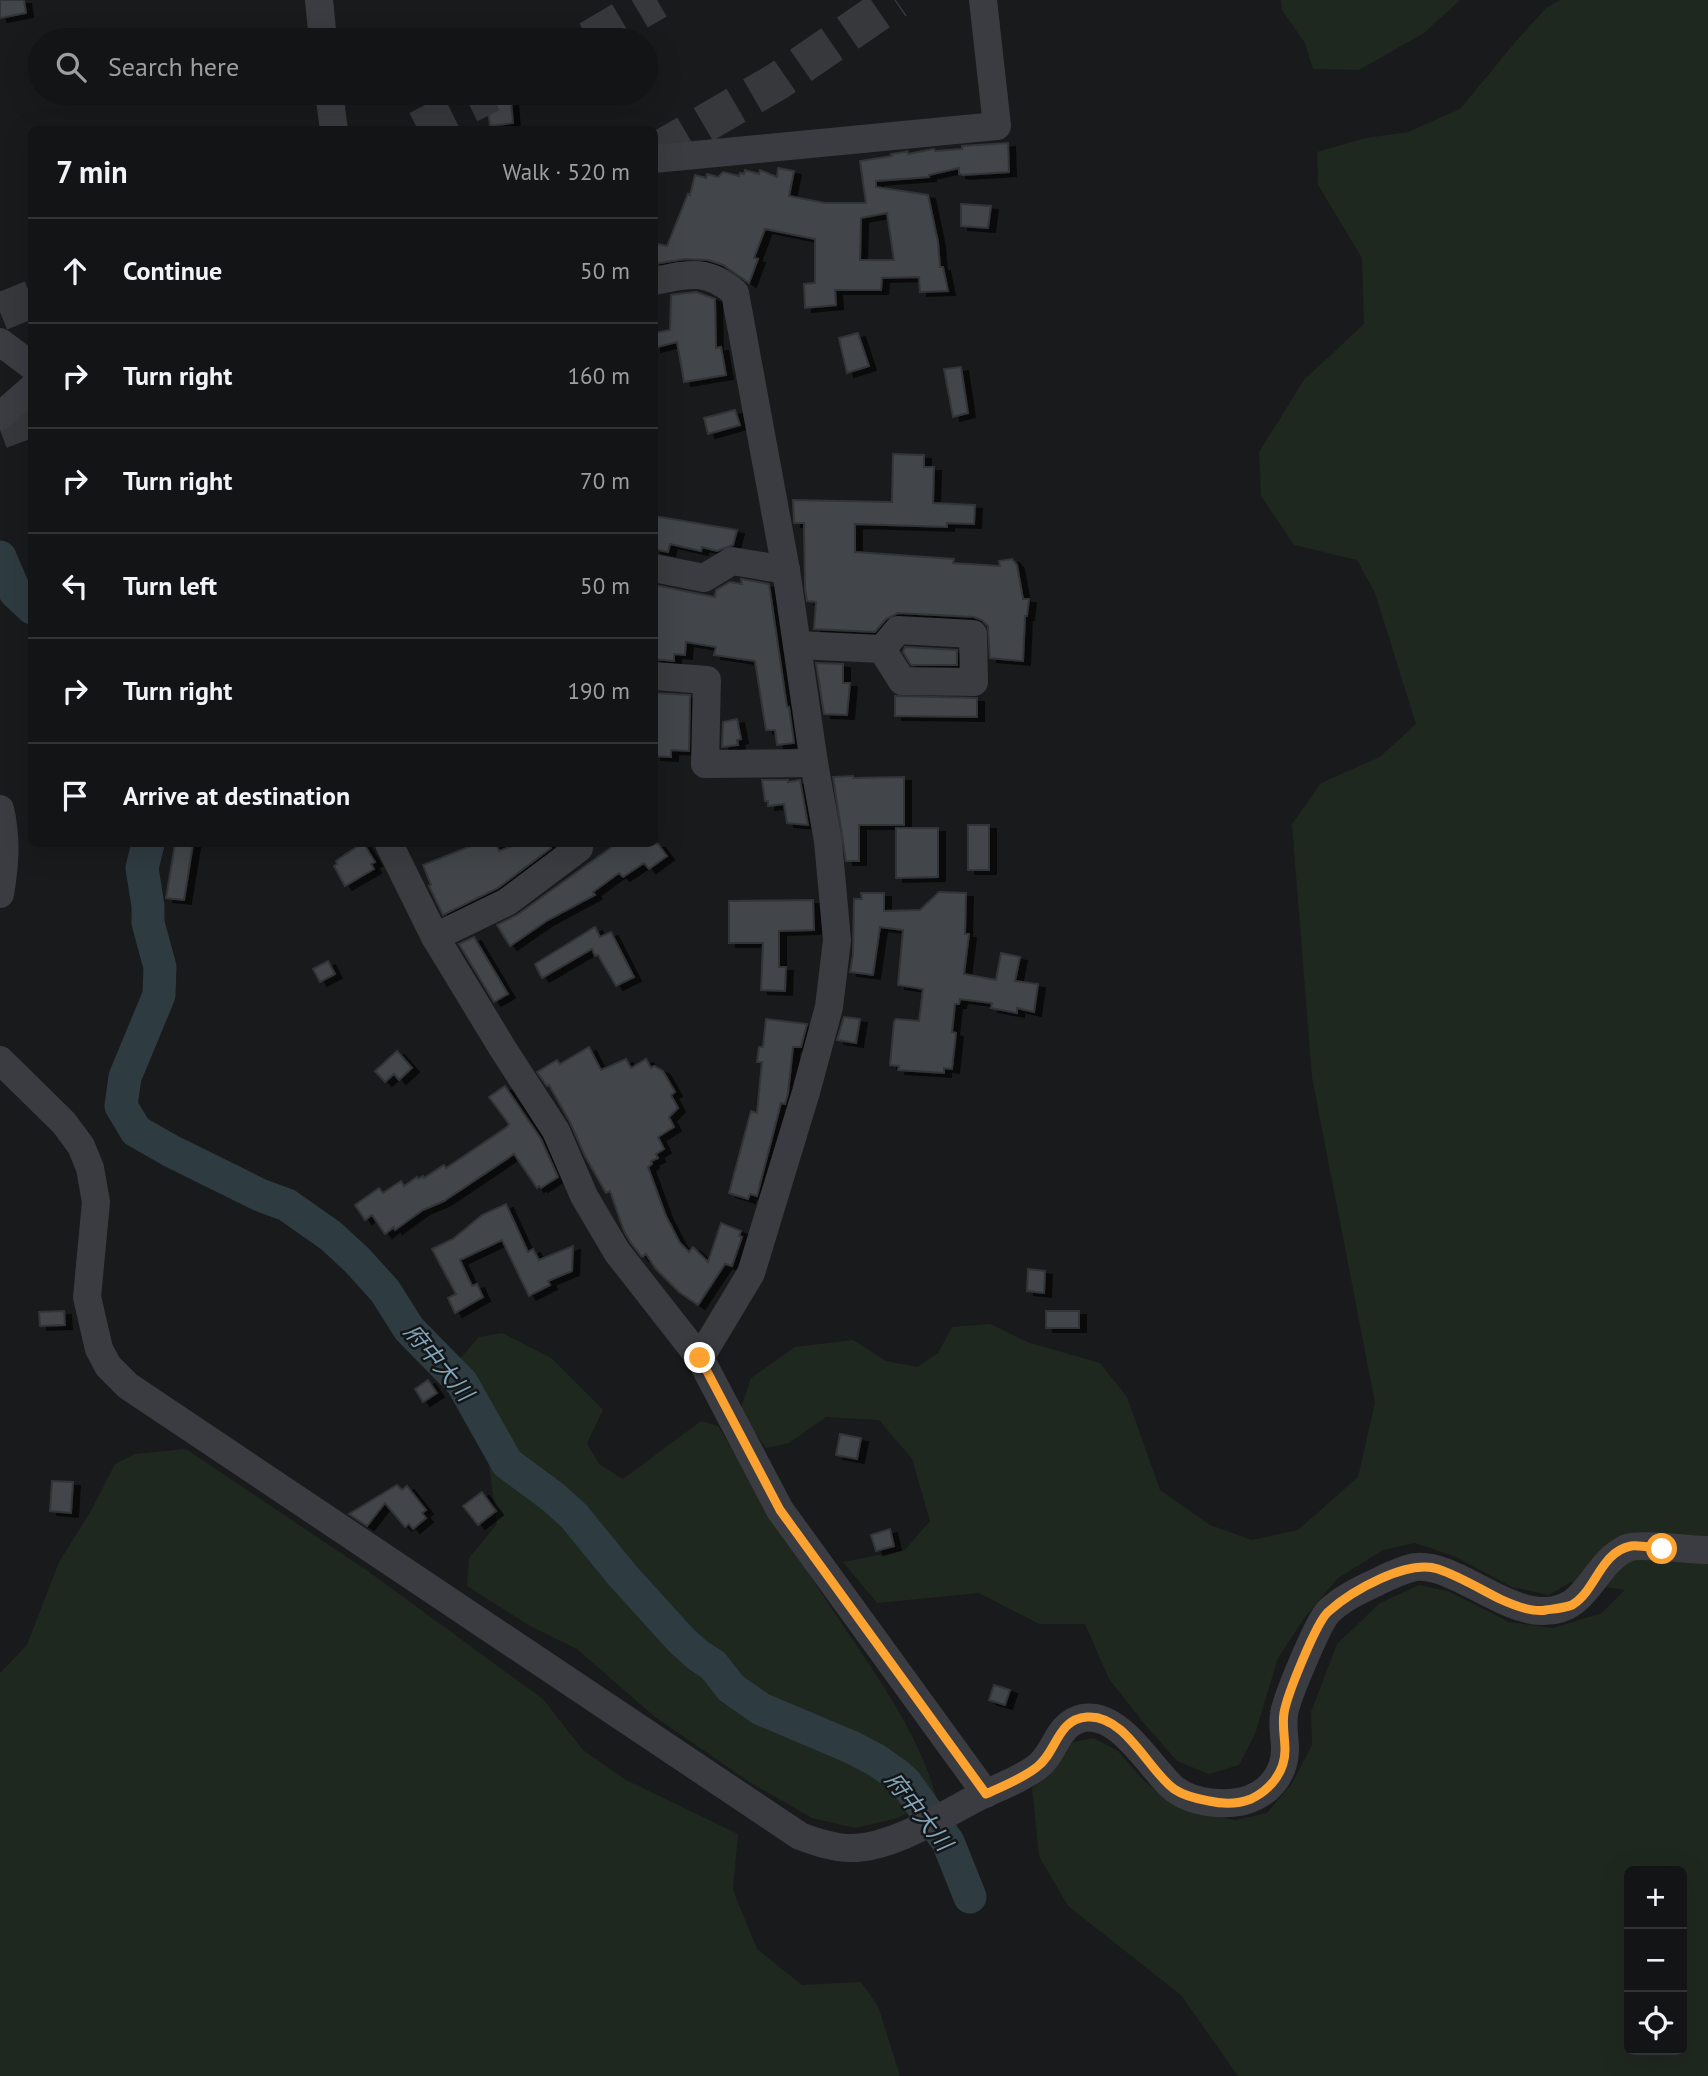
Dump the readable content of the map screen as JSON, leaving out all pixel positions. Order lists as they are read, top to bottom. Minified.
{"water":["府中大川"],"page":{"search":"Search here","heading":["7 min","Walk · 520 m"],"list":[["Continue","50 m"],["Turn right","160 m"],["Turn right","70 m"],["Turn left","50 m"],["Turn right","190 m"],"Arrive at destination"],"map_buttons":["+","−"]}}
